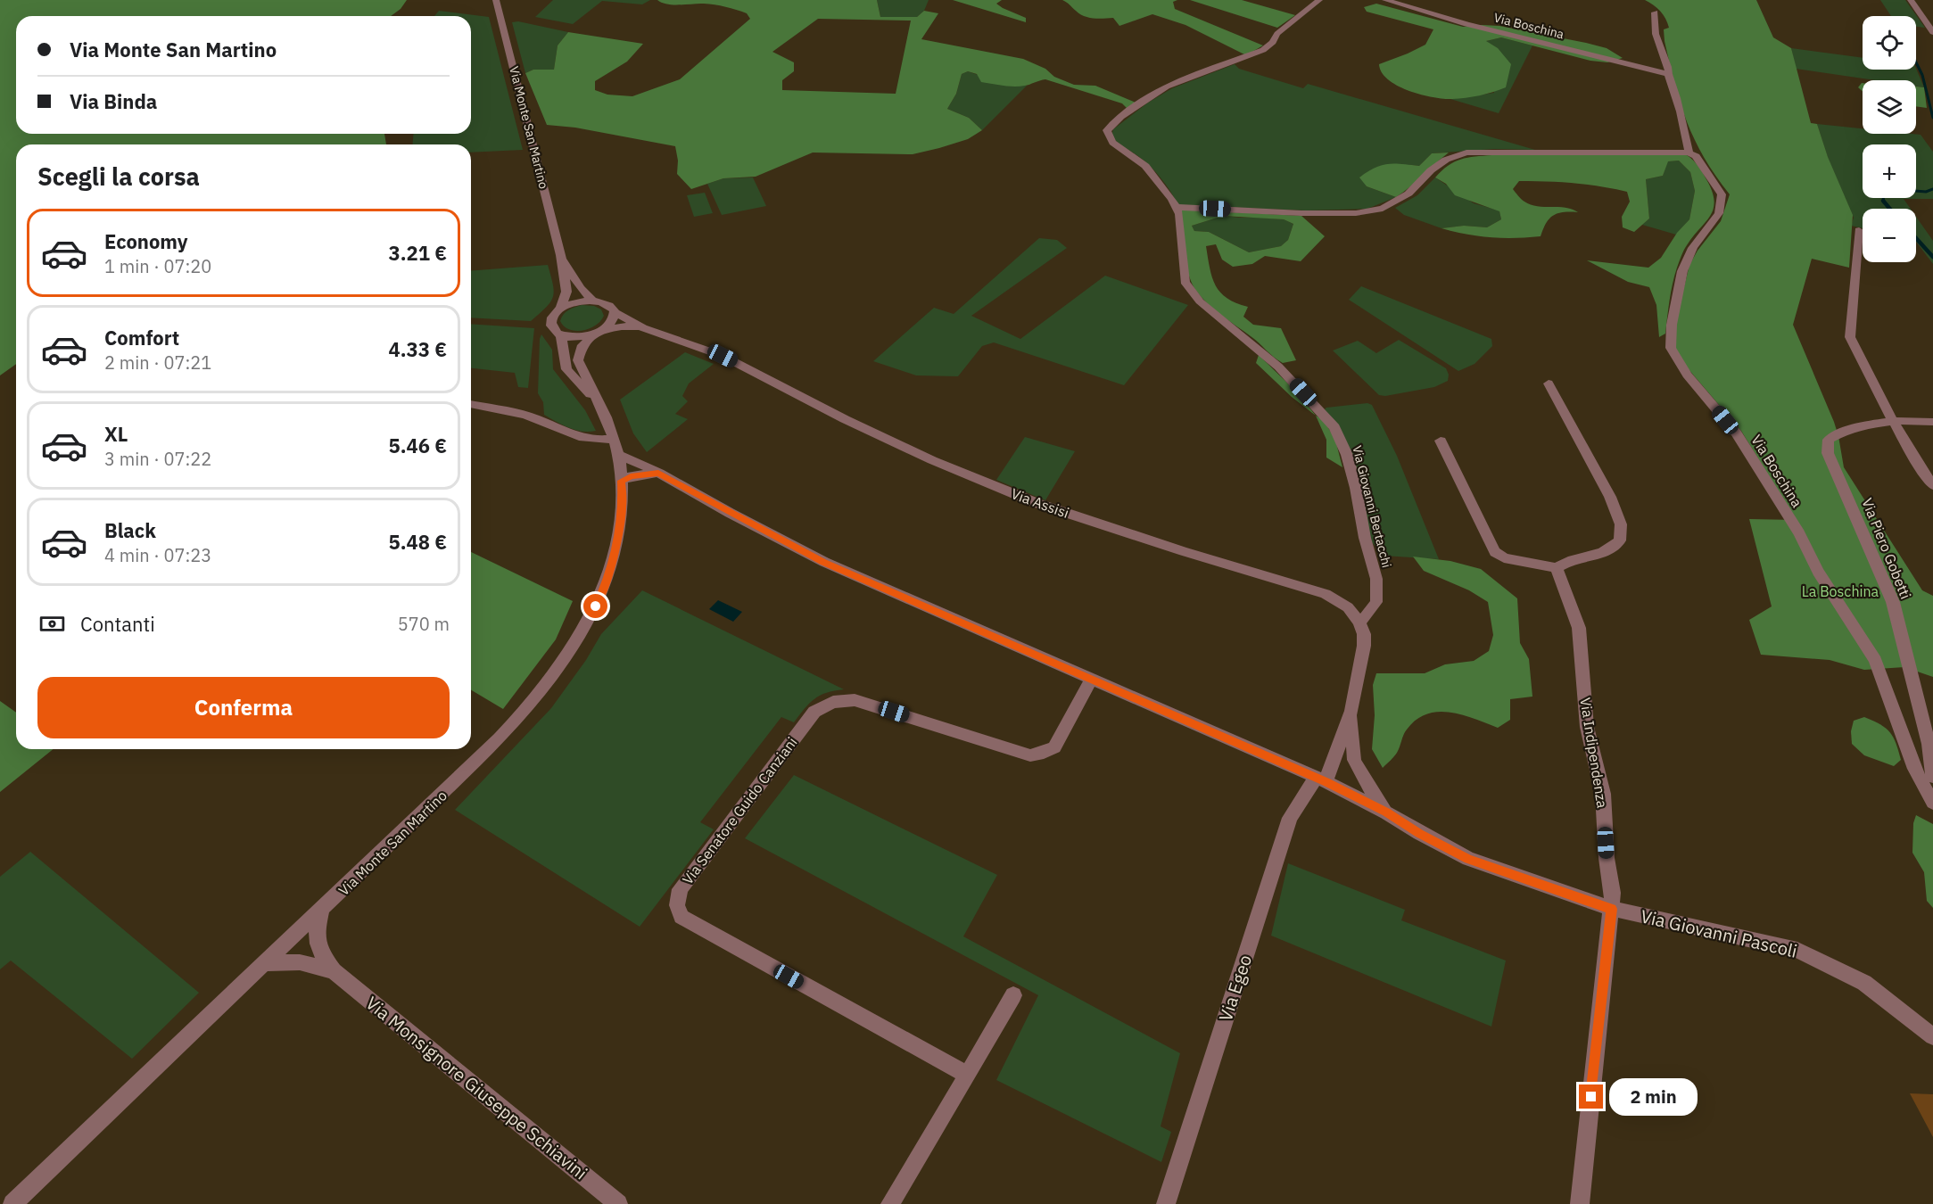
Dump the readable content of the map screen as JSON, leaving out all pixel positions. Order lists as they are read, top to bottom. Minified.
{"streets":{"street":["Via Boschina","Via Monte San Martino","Via Assisi","Via Giovanni Bertacchi","Via Piero Gobetti","Via Indipendenza","Via Senatore Guido Canziani","Via Giovanni Pascoli","Via Egeo","Via Monsignore Giuseppe Schiavini"]},"crossings":[["Via Monte San Martino","Via Assisi"],["Via Monte San Martino","Via Giovanni Pascoli"],["Via Monte San Martino","Via Monsignore Giuseppe Schiavini"],["Via Assisi","Via Giovanni Bertacchi"],["Via Indipendenza","Via Giovanni Pascoli"],["Via Senatore Guido Canziani","Via Giovanni Pascoli"],["Via Giovanni Pascoli","Via Egeo"]],"parks":["La Boschina"],"page":{"map_buttons":["+","−"],"banner":["Via Monte San Martino","Via Binda"],"heading":"Scegli la corsa","list":[{"name":"Economy","note":"1 min · 07:20","value":"3.21 €"},{"name":"Comfort","note":"2 min · 07:21","value":"4.33 €"},{"name":"XL","note":"3 min · 07:22","value":"5.46 €"},{"name":"Black","note":"4 min · 07:23","value":"5.48 €"}],"pay":["Contanti","570 m"],"buttons":"Conferma","bubble":"2 min"}}
